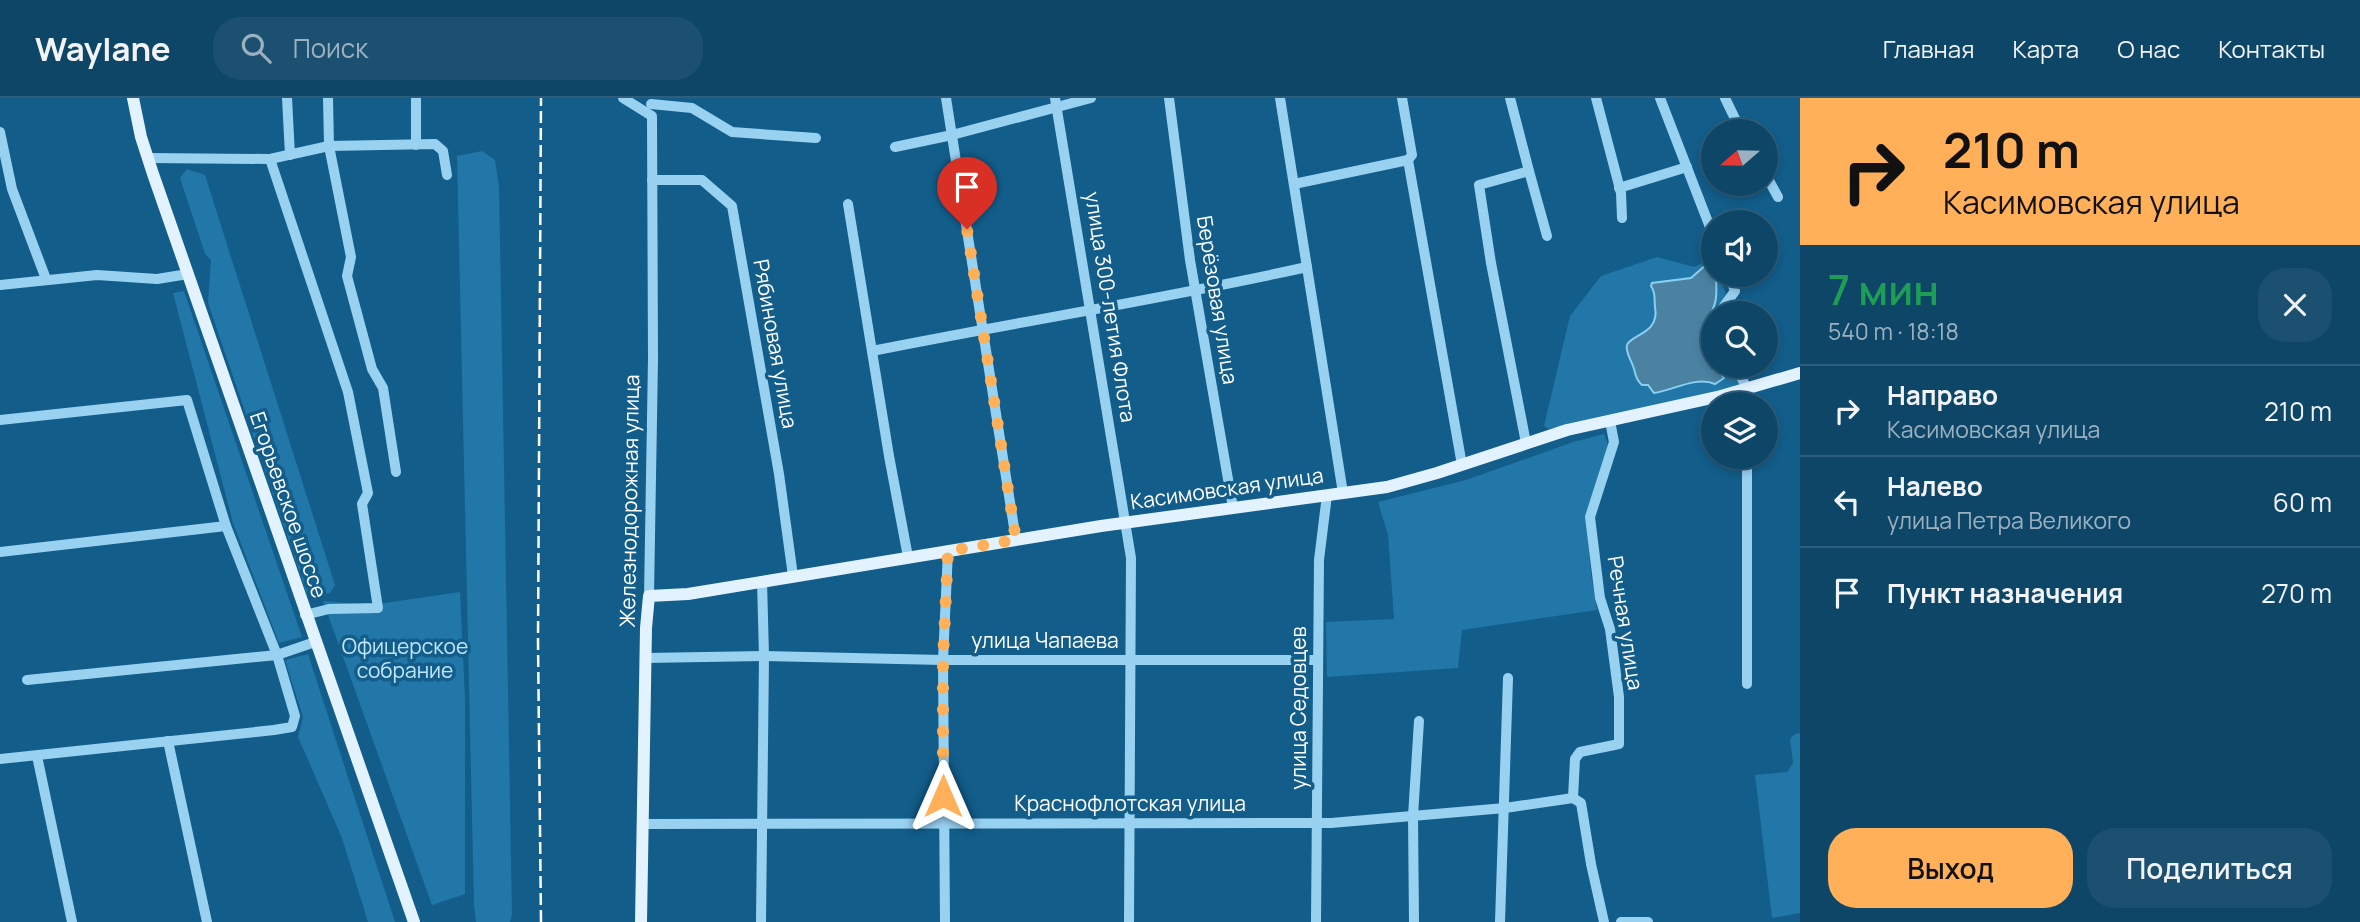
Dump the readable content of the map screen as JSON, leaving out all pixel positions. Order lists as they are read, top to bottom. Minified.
{"streets":{"main road":["Касимовская улица","Железнодорожная улица","Егорьевское шоссе"],"street":["Берёзовая улица","улица 300-летия Флота","Рябиновая улица","Речная улица","улица Чапаева","улица Седовцев","Краснофлотская улица"]},"crossings":[["Берёзовая улица","Касимовская улица"],["улица 300-летия Флота","Касимовская улица"],["улица 300-летия Флота","улица Чапаева"],["улица 300-летия Флота","Краснофлотская улица"],["Рябиновая улица","Касимовская улица"],["Рябиновая улица","Железнодорожная улица"],["Касимовская улица","Железнодорожная улица"],["Касимовская улица","Речная улица"],["Касимовская улица","улица Седовцев"],["Железнодорожная улица","улица Чапаева"],["Железнодорожная улица","Краснофлотская улица"],["Речная улица","Краснофлотская улица"],["улица Чапаева","улица Седовцев"],["улица Седовцев","Краснофлотская улица"]],"parks":["Офицерское собрание"],"north":"left","page":{"header":"Waylane","search":"Поиск","nav":["Главная","Карта","О нас","Контакты"],"turn":["210 m","Касимовская улица"],"heading":["7 мин","540 m · 18:18"],"list":[{"name":"Направо","note":"Касимовская улица","value":"210 m"},{"name":"Налево","note":"улица Петра Великого","value":"60 m"},{"name":"Пункт назначения","value":"270 m"}],"buttons":["Выход","Поделиться"]}}
